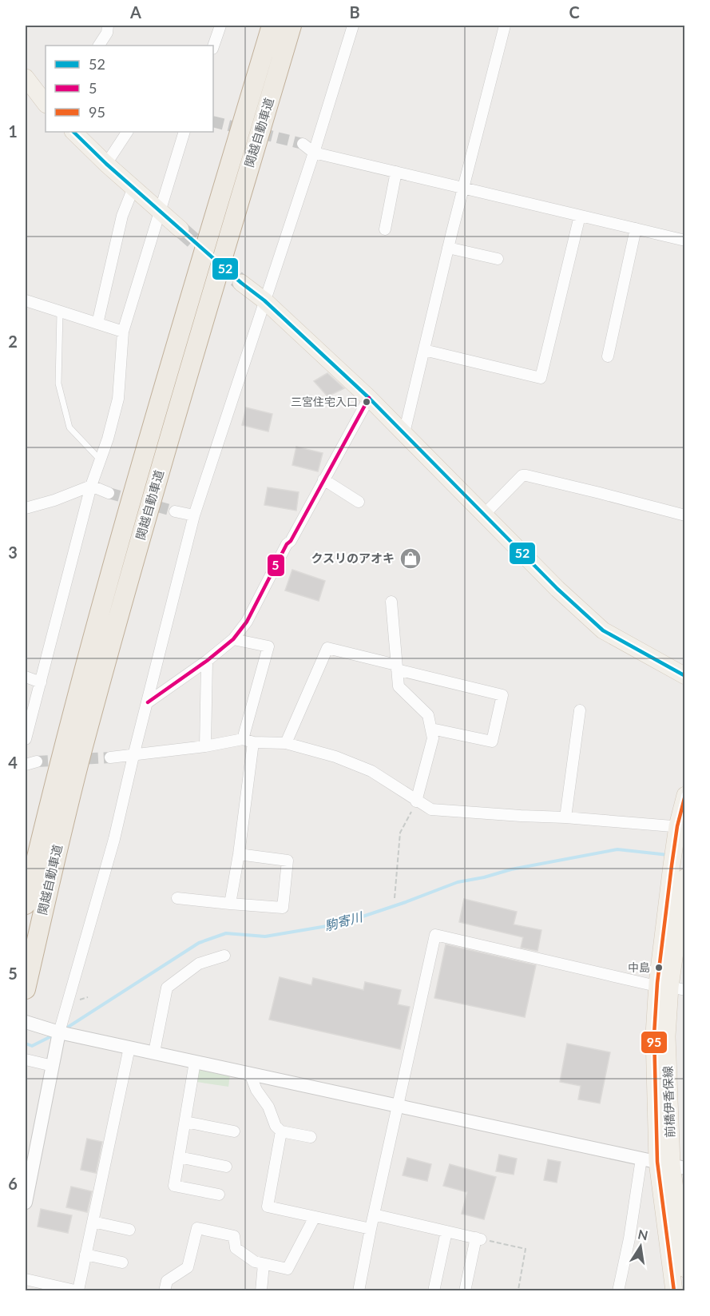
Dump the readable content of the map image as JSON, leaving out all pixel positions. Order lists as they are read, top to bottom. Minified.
{"streets":{"highway":["関越自動車道"],"main road":["前橋伊香保線"]},"water":["駒寄川"],"places":{"other":["三宮住宅入口","中島"],"shop":["クスリのアオキ"]},"lines":["transit line 52","transit line 5","transit line 95"],"legend":["52","5","95"],"north":"top","grid":{"columns":["A","B","C"],"rows":["1","2","3","4","5","6"]}}
